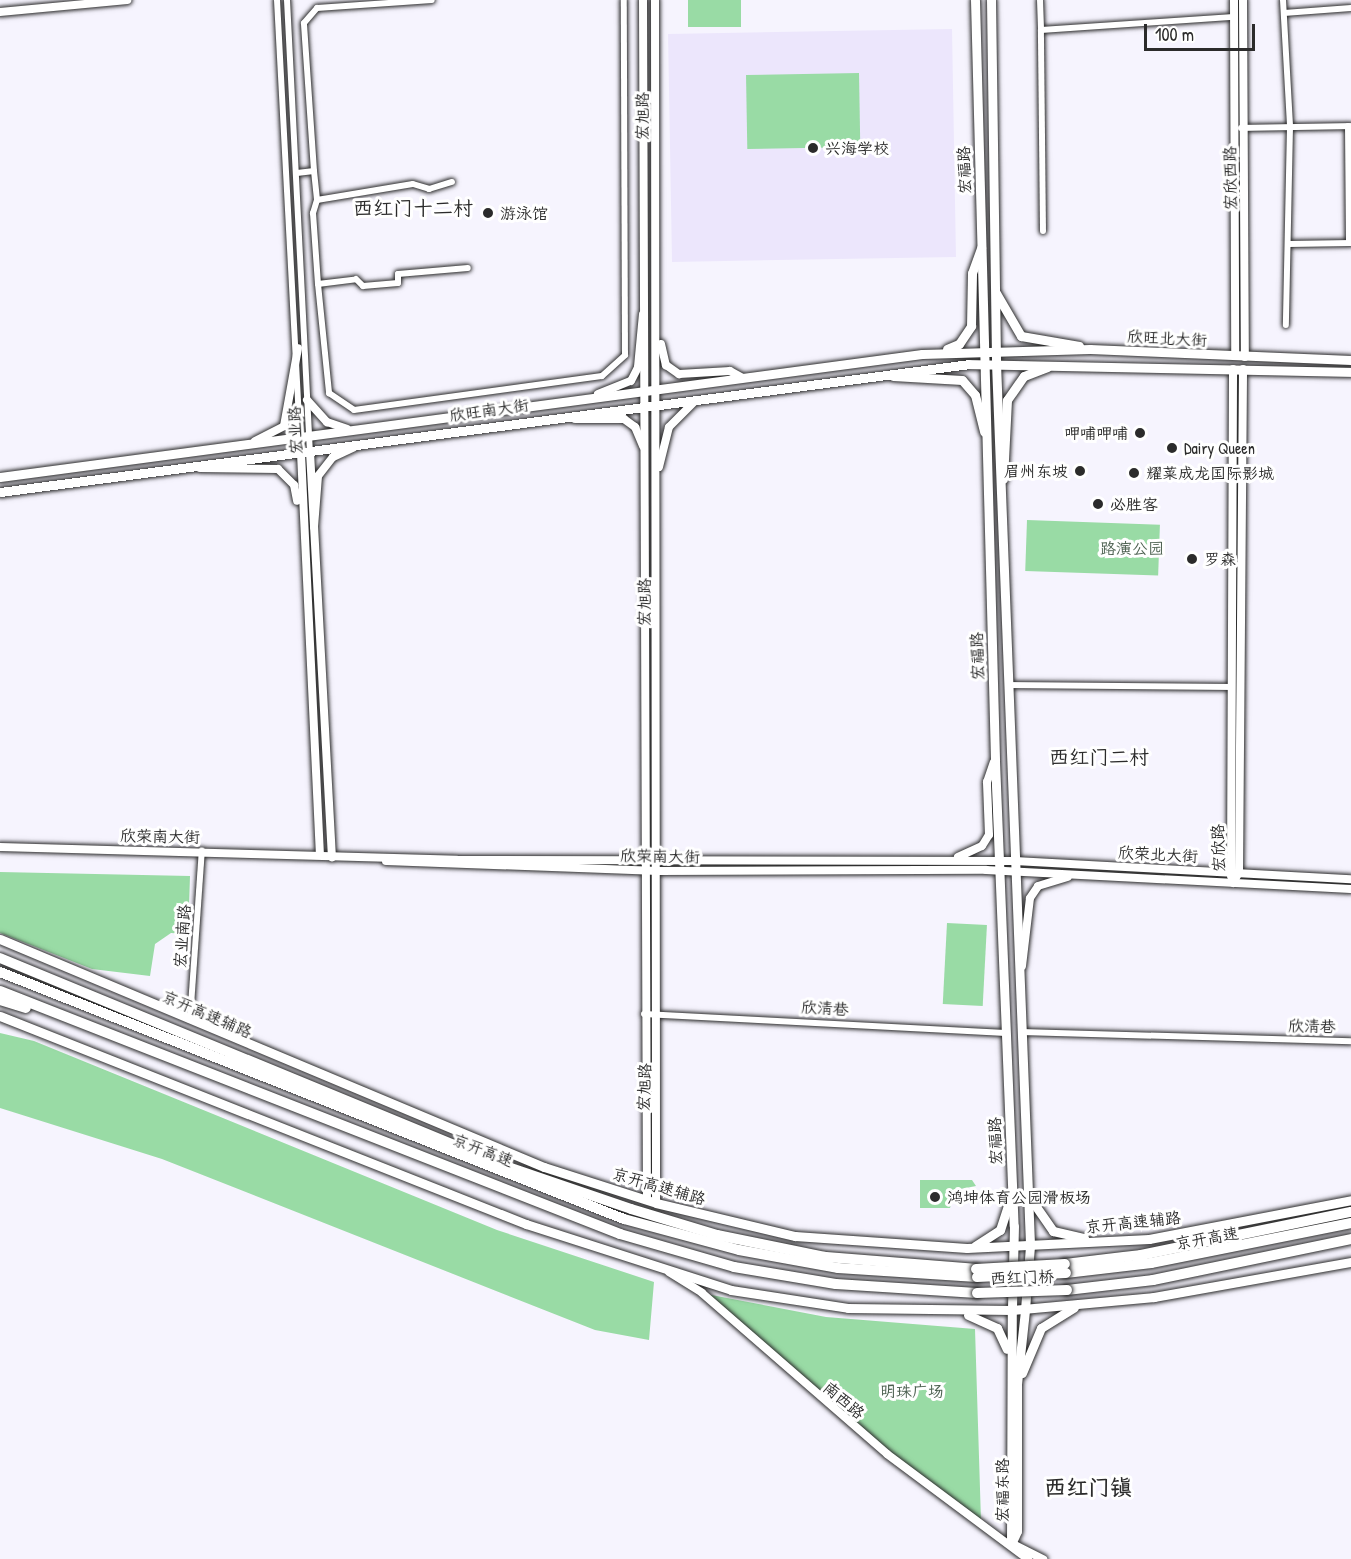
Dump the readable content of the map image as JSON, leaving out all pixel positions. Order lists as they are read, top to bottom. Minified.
{"streets":{"highway":["京开高速","西红门桥"],"main road":["宏福路","欣旺北大街","欣旺南大街","京开高速辅路","宏福东路"],"street":["宏旭路","宏欣西路","宏业路","欣荣南大街","宏欣路","欣荣北大街","宏业南路","欣清巷","南西路"]},"crossings":[["宏旭路","欣旺南大街"],["宏旭路","欣荣南大街"],["宏旭路","欣清巷"],["宏旭路","京开高速辅路"],["宏福路","欣旺北大街"],["宏福路","欣旺南大街"],["宏福路","欣荣南大街"],["宏福路","欣荣北大街"],["宏福路","欣清巷"],["宏福路","京开高速辅路"],["宏福路","宏福东路"],["宏欣西路","欣旺北大街"],["欣旺北大街","欣旺南大街"],["欣旺北大街","宏欣路"],["欣旺南大街","宏业路"],["宏业路","欣荣南大街"],["欣荣南大街","欣荣北大街"],["欣荣南大街","宏业南路"],["宏欣路","欣荣北大街"],["宏业南路","京开高速辅路"],["京开高速","西红门桥"],["南西路","宏福东路"]],"districts":["西红门十二村","西红门二村","西红门镇"],"parks":["路演公园","明珠广场"],"places":["兴海学校","游泳馆","呷哺呷哺","Dairy Queen","眉州东坡","耀莱成龙国际影城","必胜客","罗森","鸿坤体育公园滑板场"],"scale_bar":"100 m"}
